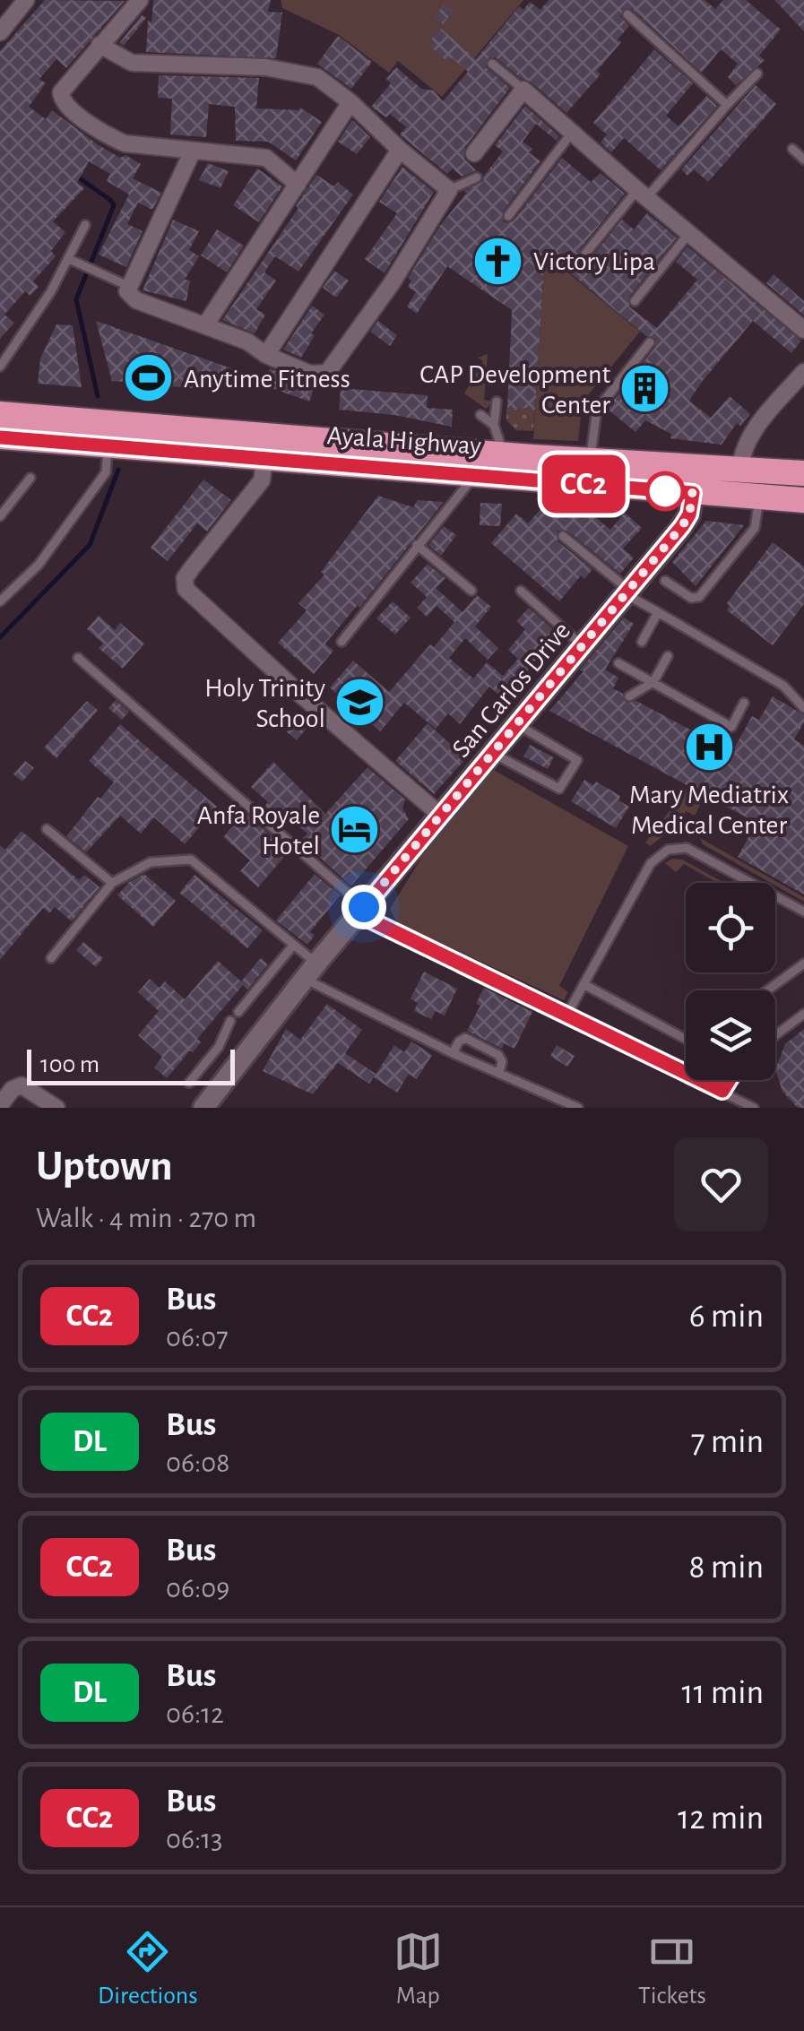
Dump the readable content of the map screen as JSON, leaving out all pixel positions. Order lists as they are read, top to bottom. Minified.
{"streets":{"highway":["Ayala Highway"],"street":["San Carlos Drive"]},"crossings":[["Ayala Highway","San Carlos Drive"]],"places":{"church":["Victory Lipa"],"sports":["Anytime Fitness"],"building":["CAP Development Center"],"school or university":["Holy Trinity School"],"hospital":["Mary Mediatrix Medical Center"],"hotel":["Anfa Royale Hotel"]},"lines":["bus line CC2"],"scale_bar":"100 m","page":{"on_map":"CC2","scale":"100 m","heading":["Uptown","Walk · 4 min · 270 m"],"list":[{"mark":"CC2","name":"Bus","note":"06:07","value":"6 min"},{"mark":"DL","name":"Bus","note":"06:08","value":"7 min"},{"mark":"CC2","name":"Bus","note":"06:09","value":"8 min"},{"mark":"DL","name":"Bus","note":"06:12","value":"11 min"},{"mark":"CC2","name":"Bus","note":"06:13","value":"12 min"}],"tabs":["Directions","Map","Tickets"]}}
